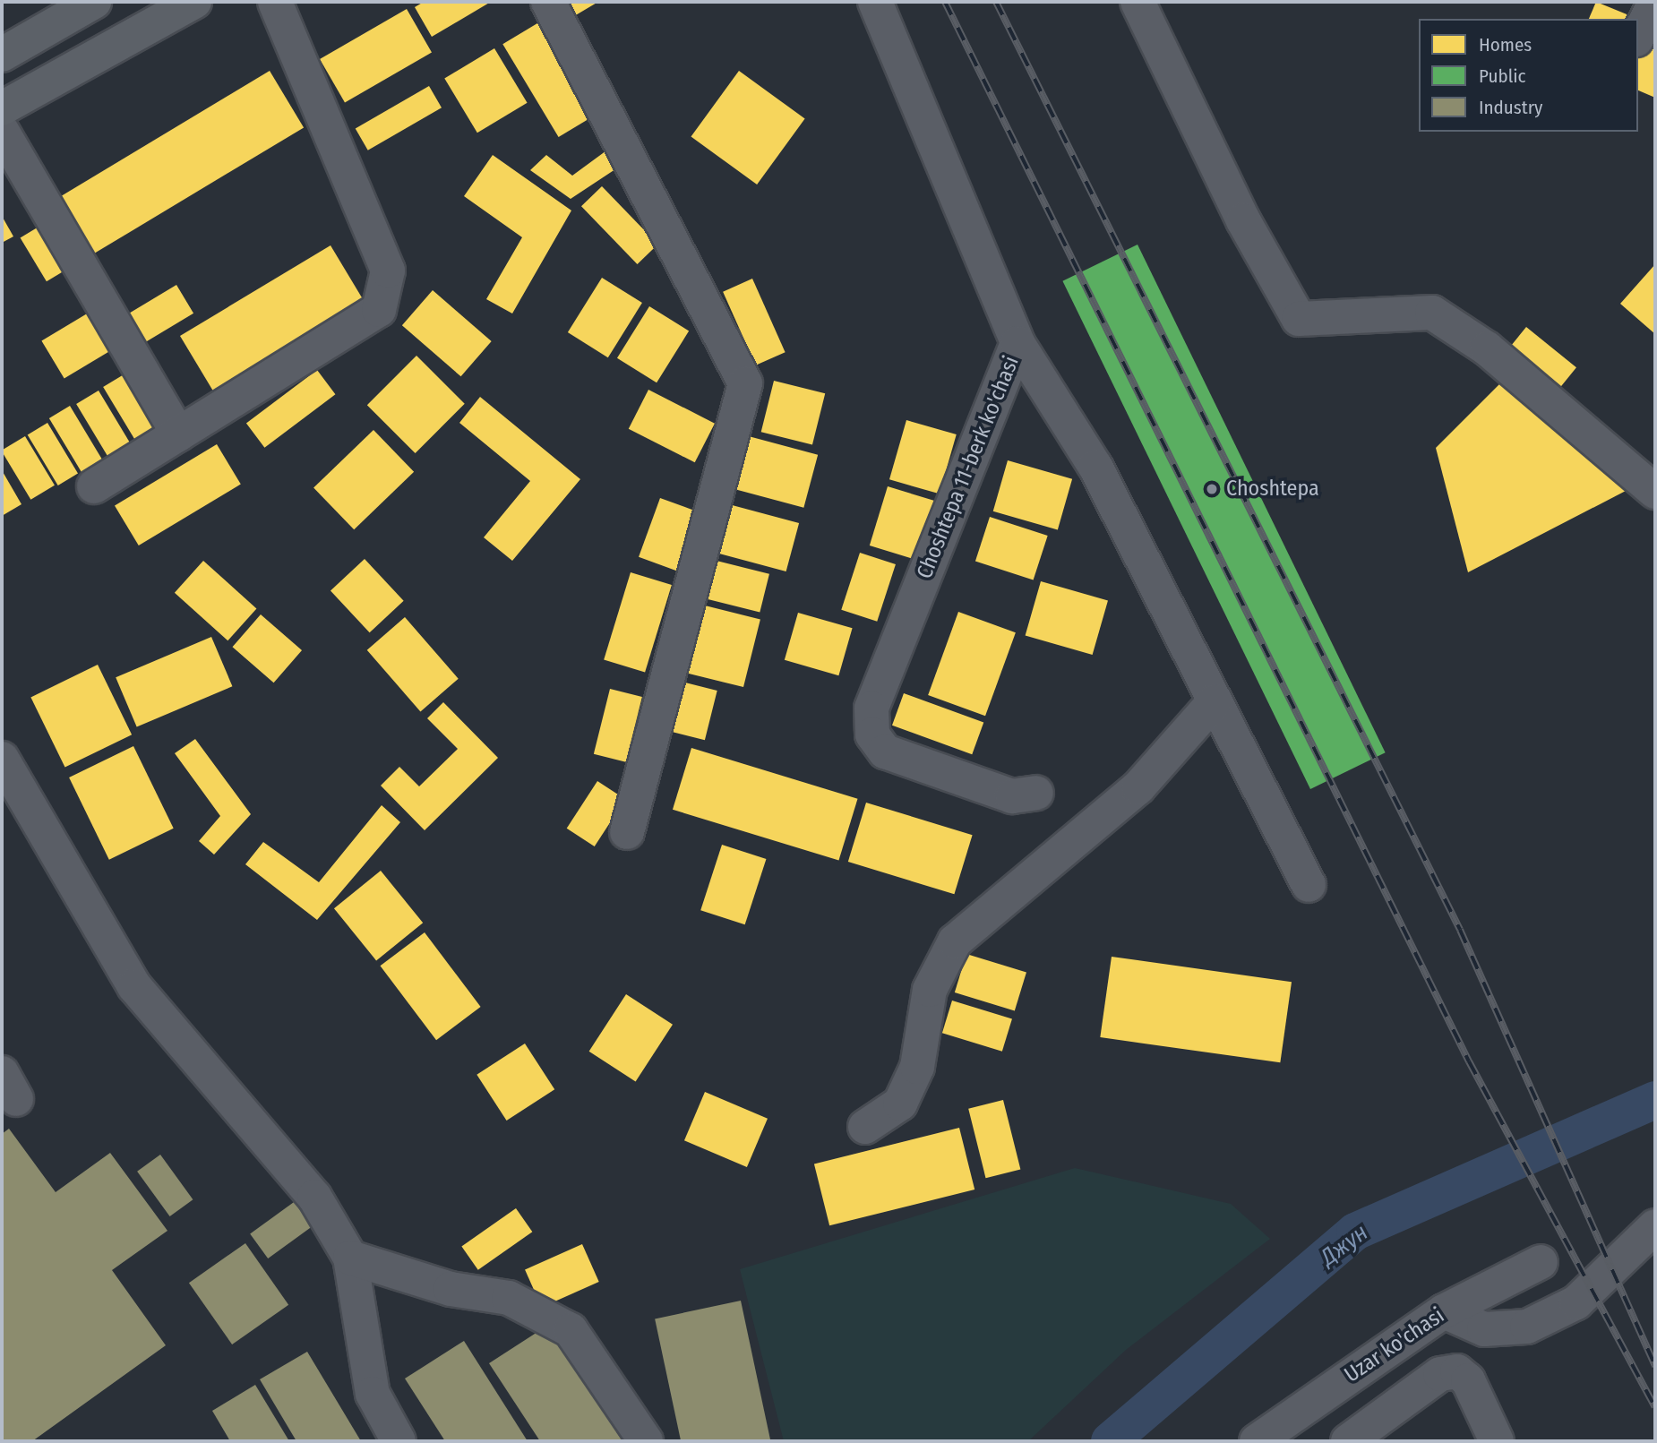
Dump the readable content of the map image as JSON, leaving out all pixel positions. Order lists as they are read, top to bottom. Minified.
{"streets":{"street":["Choshtepa 11-berk ko'chasi","Uzar ko'chasi"]},"water":["Джун"],"places":["Choshtepa"],"legend":["Homes","Public","Industry"]}
